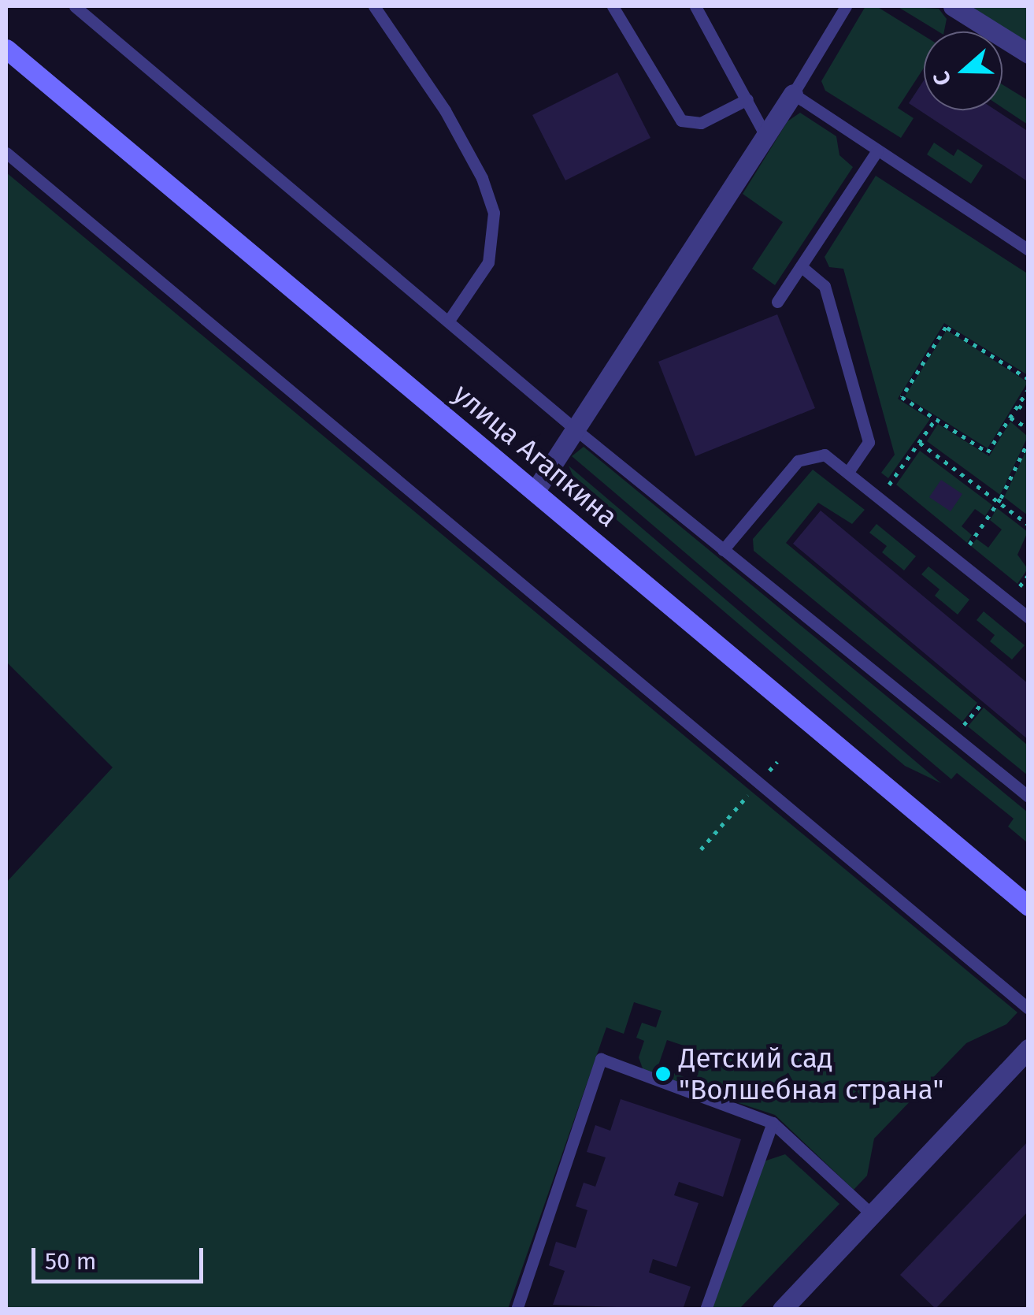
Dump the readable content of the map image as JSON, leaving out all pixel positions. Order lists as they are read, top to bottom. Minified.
{"streets":{"main road":["улица Агапкина"]},"places":["Детский сад \"Волшебная страна\""],"scale_bar":"50 m","north":"left"}
